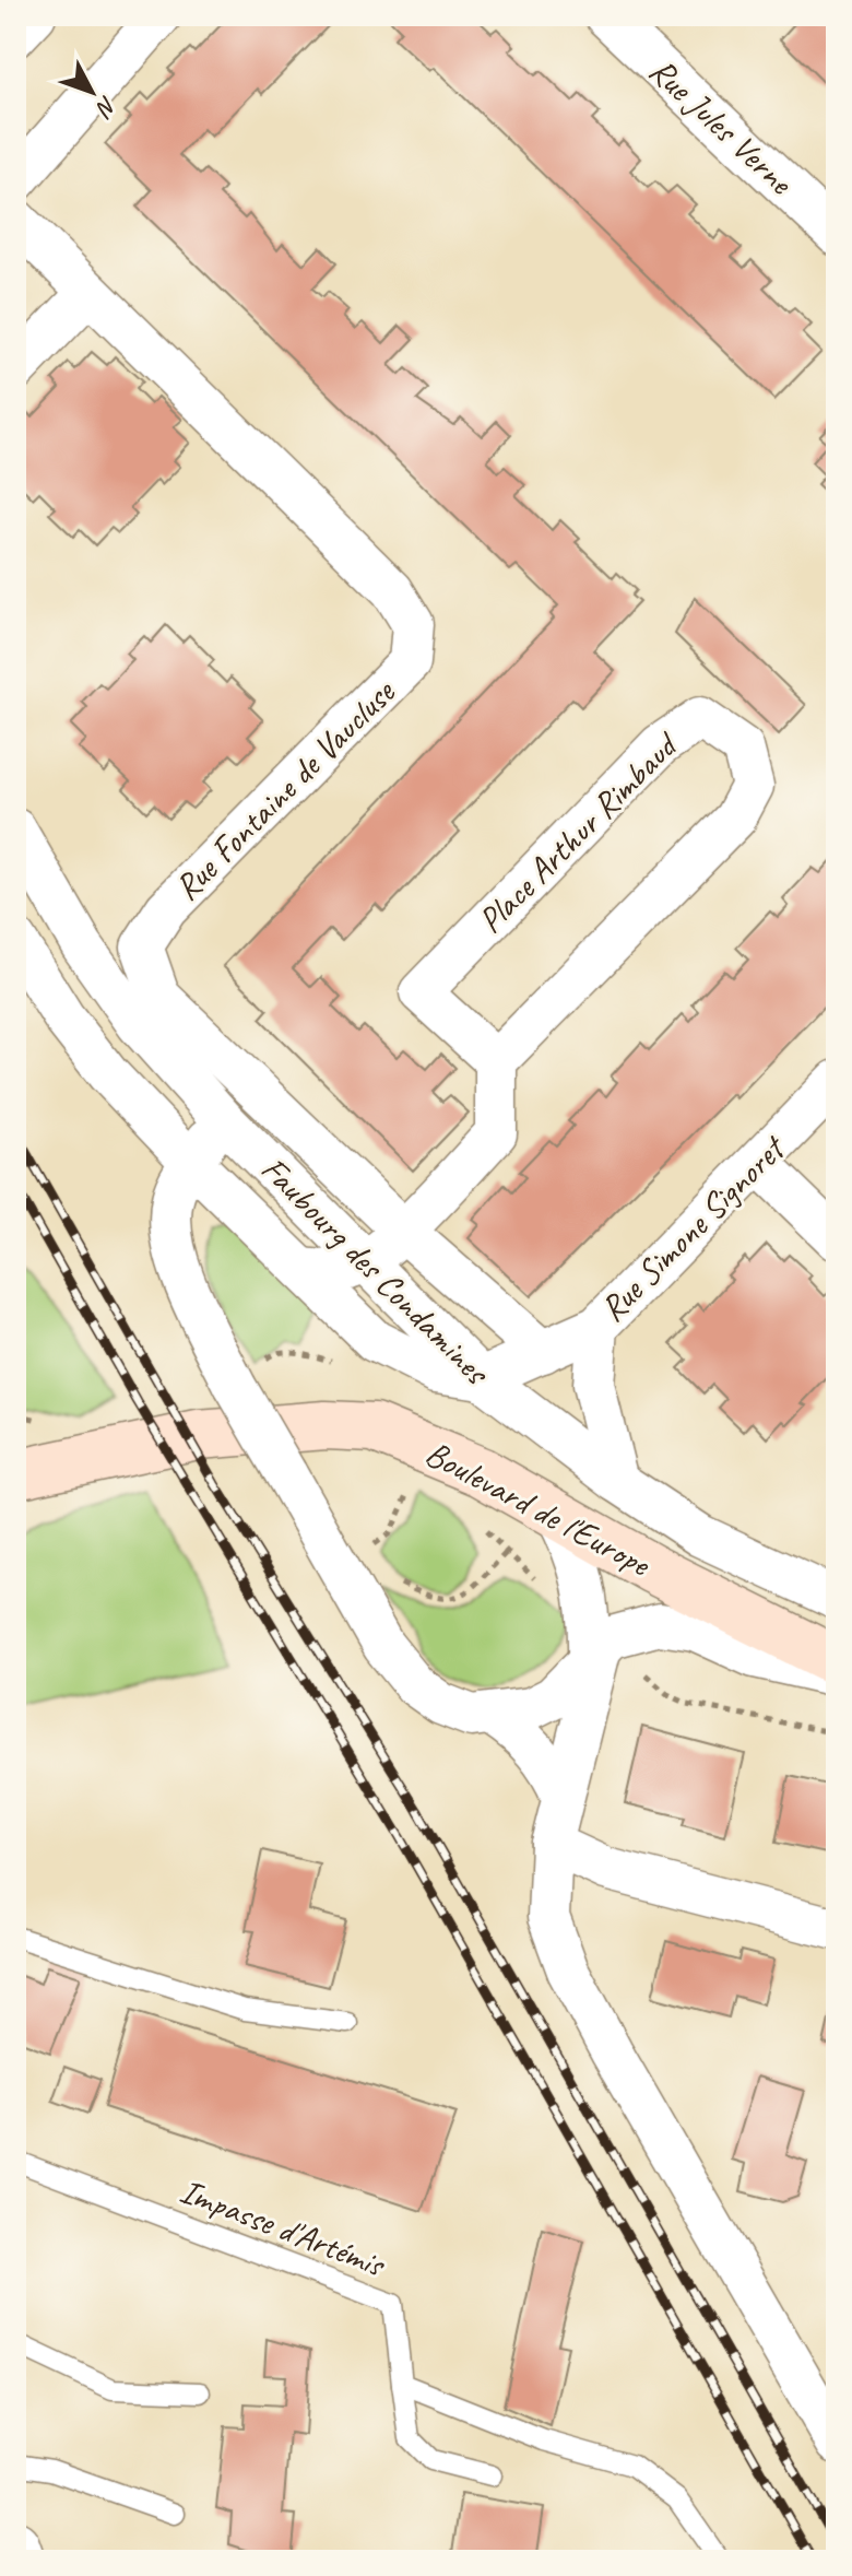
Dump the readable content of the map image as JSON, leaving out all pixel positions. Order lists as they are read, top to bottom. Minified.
{"streets":{"main road":["Boulevard de l'Europe"],"street":["Rue Jules Verne","Rue Fontaine de Vaucluse","Place Arthur Rimbaud","Rue Simone Signoret","Faubourg des Condamines"],"lane":["Impasse d'Artémis"]},"crossings":[["Rue Fontaine de Vaucluse","Rue Simone Signoret"],["Rue Simone Signoret","Faubourg des Condamines"]],"north":"bottom right"}
